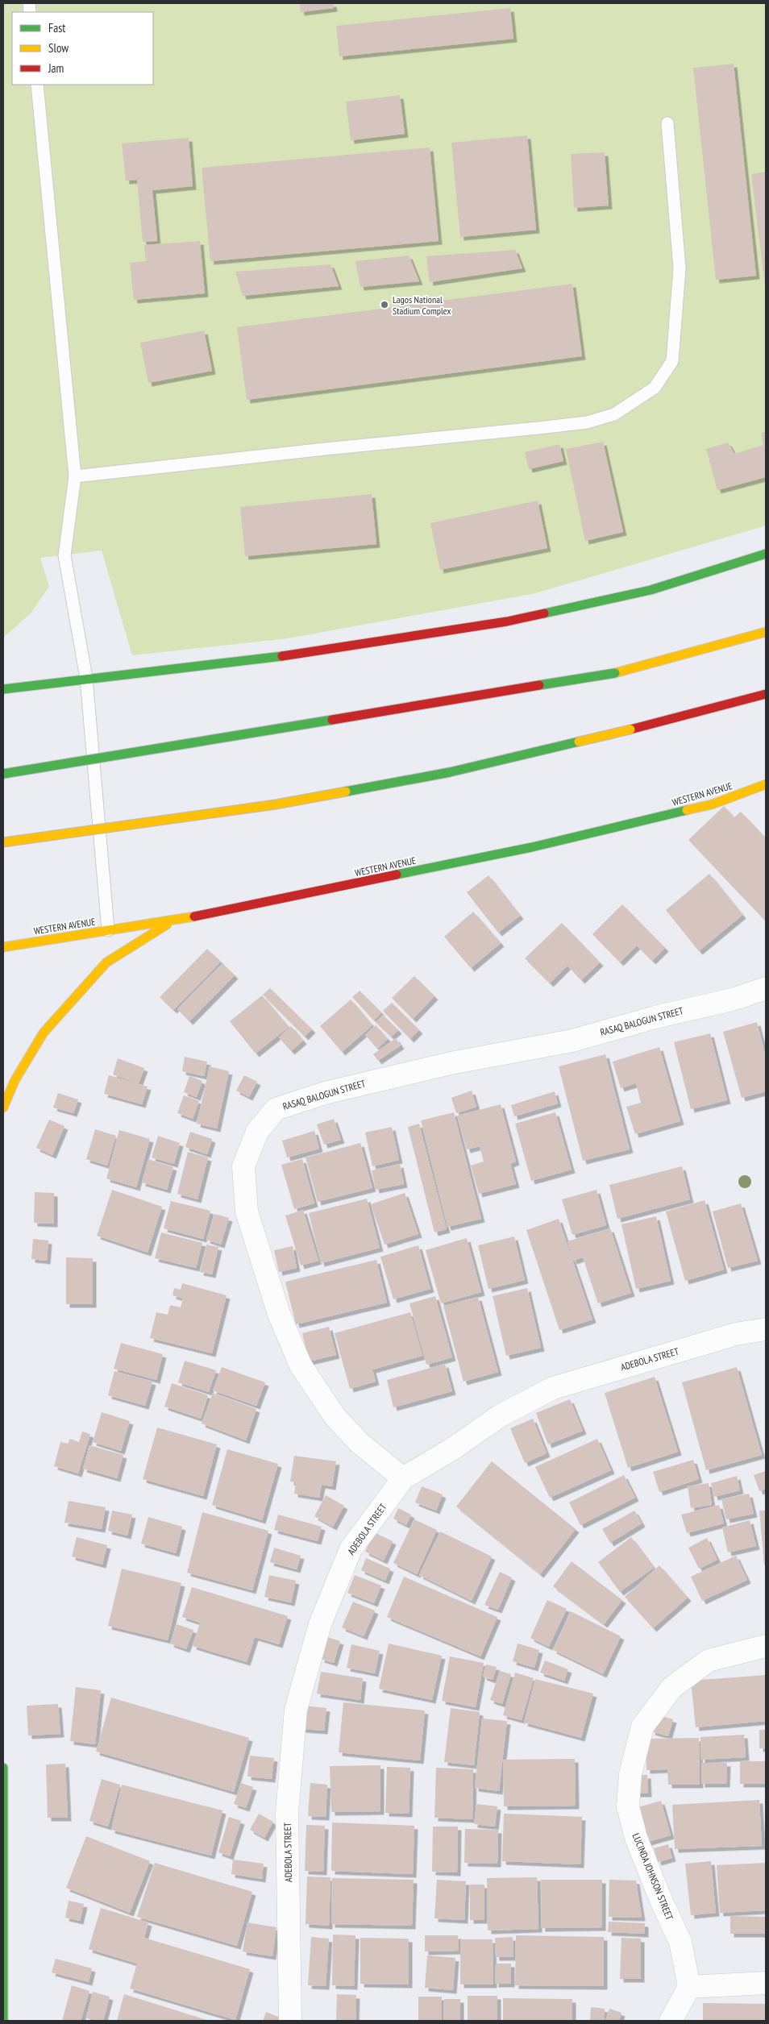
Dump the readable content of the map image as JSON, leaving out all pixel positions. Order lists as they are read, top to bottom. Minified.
{"streets":{"main road":["WESTERN AVENUE"],"street":["RASAQ BALOGUN STREET","ADEBOLA STREET","LUCINDA JOHNSON STREET"]},"crossings":[["RASAQ BALOGUN STREET","ADEBOLA STREET"]],"places":["Lagos National Stadium Complex"],"legend":["Fast","Slow","Jam"]}
